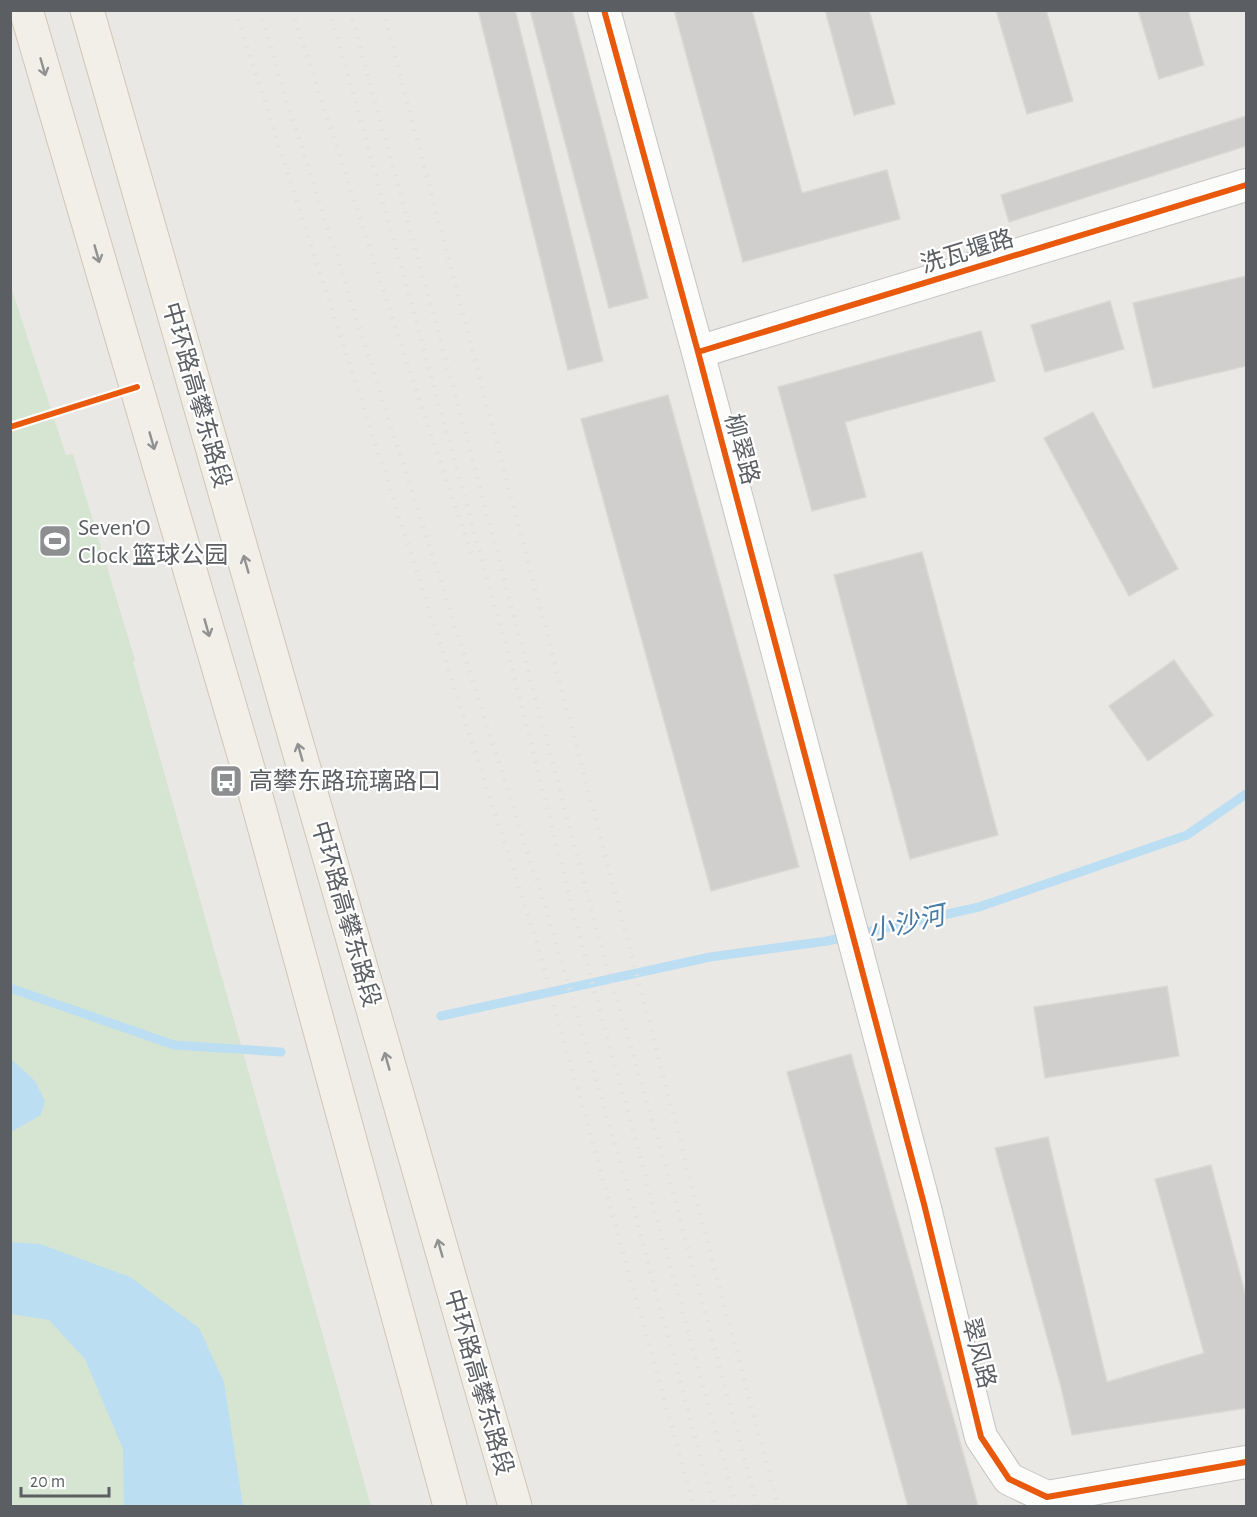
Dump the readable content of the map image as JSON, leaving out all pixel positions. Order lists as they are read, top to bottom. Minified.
{"streets":{"main road":["中环路高攀东路段"],"street":["洗瓦堰路","柳翠路","翠风路"]},"crossings":[["洗瓦堰路","柳翠路"],["柳翠路","翠风路"]],"water":["小沙河"],"places":{"sports":["Seven'O Clock 篮球公园"],"bus stop":["高攀东路琉璃路口"]},"scale_bar":"20 m"}
